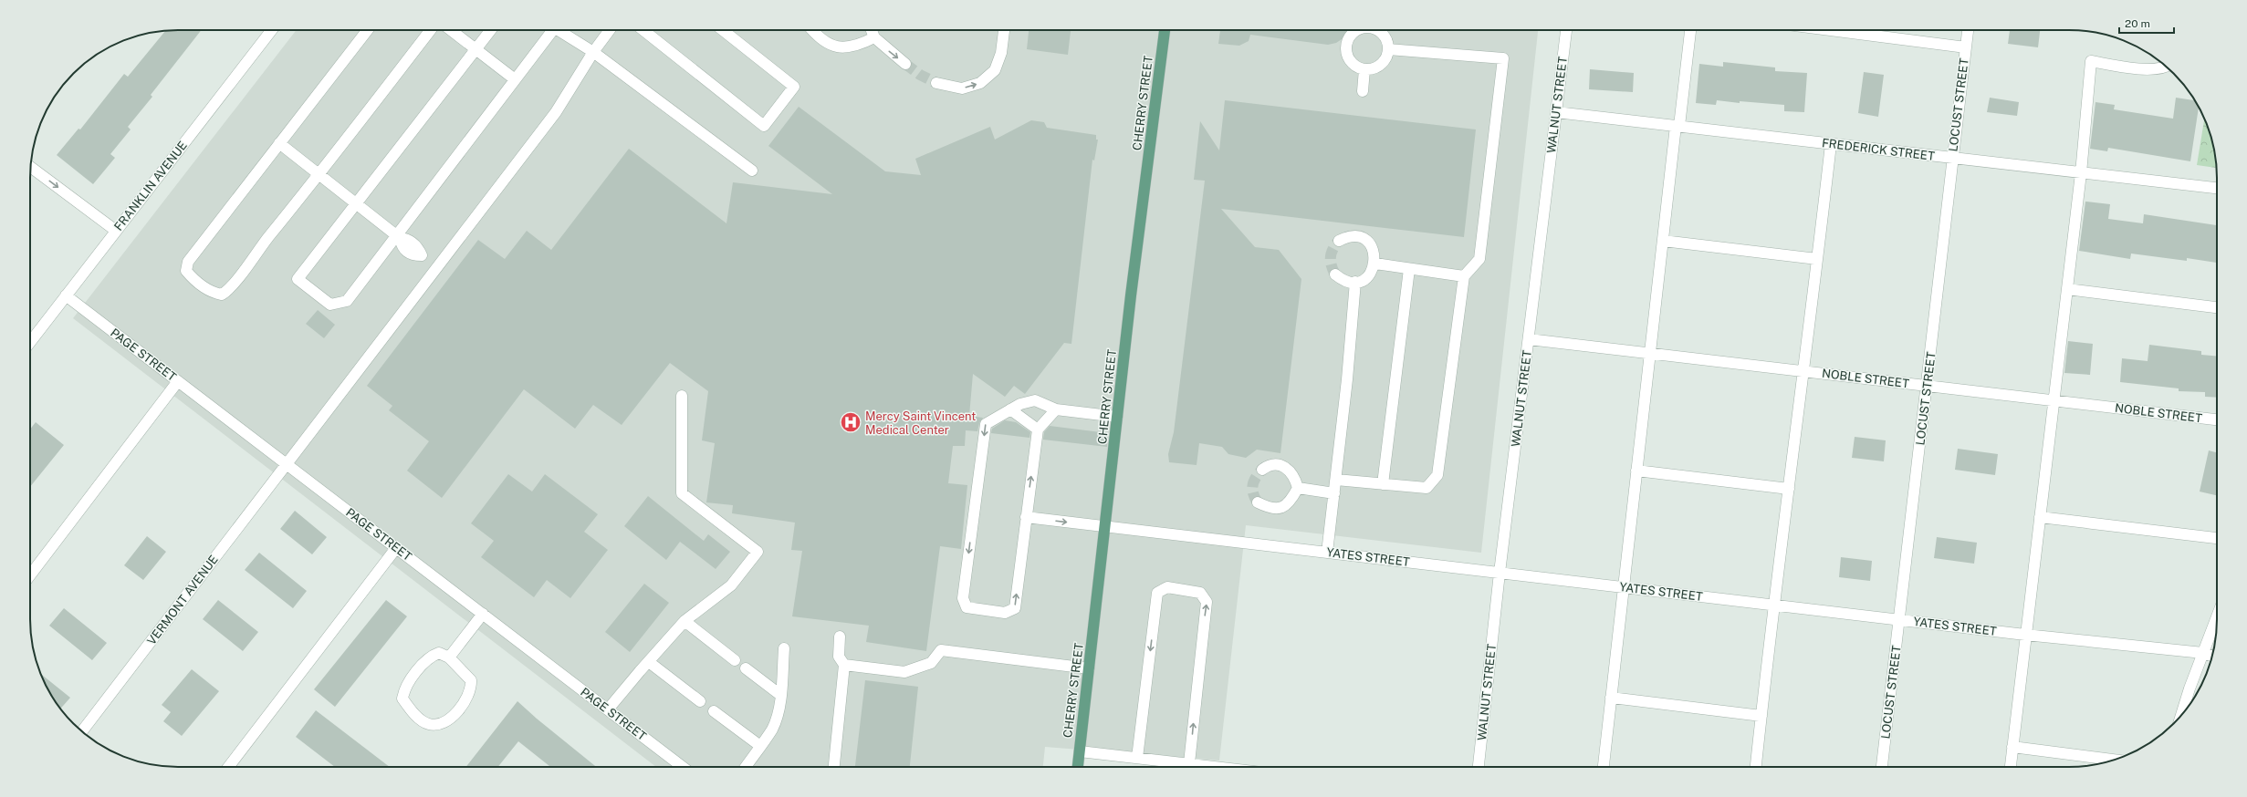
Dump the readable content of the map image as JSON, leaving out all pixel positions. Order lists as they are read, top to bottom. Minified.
{"streets":{"main road":["CHERRY STREET"],"street":["WALNUT STREET","LOCUST STREET","FREDERICK STREET","FRANKLIN AVENUE","PAGE STREET","NOBLE STREET","YATES STREET","VERMONT AVENUE"]},"crossings":[["CHERRY STREET","YATES STREET"],["WALNUT STREET","FREDERICK STREET"],["WALNUT STREET","NOBLE STREET"],["WALNUT STREET","YATES STREET"],["LOCUST STREET","FREDERICK STREET"],["LOCUST STREET","NOBLE STREET"],["LOCUST STREET","YATES STREET"],["FRANKLIN AVENUE","PAGE STREET"],["PAGE STREET","VERMONT AVENUE"]],"places":{"hospital":["Mercy Saint Vincent Medical Center"]},"scale_bar":"20 m"}
